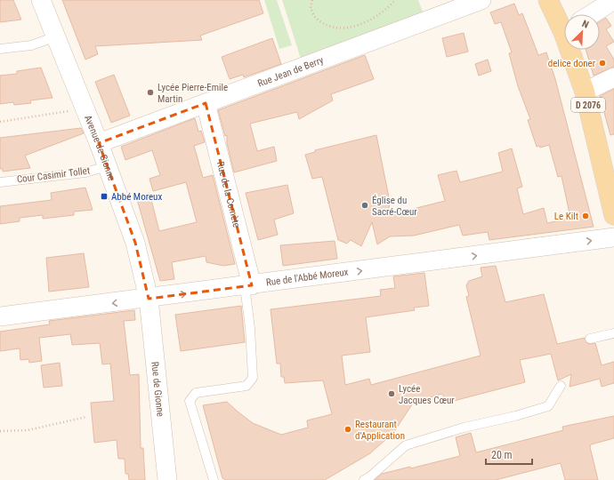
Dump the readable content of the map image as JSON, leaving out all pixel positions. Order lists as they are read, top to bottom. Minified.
{"streets":{"main road":["D 2076"],"street":["Rue Jean de Berry","Avenue de Gionne","Rue de la Comète","Rue de l'Abbé Moreux","Rue de Gionne"],"lane":["Cour Casimir Tollet"]},"crossings":[["Rue Jean de Berry","Avenue de Gionne"],["Rue Jean de Berry","Rue de la Comète"],["Avenue de Gionne","Cour Casimir Tollet"],["Avenue de Gionne","Rue de l'Abbé Moreux"],["Avenue de Gionne","Rue de Gionne"],["Rue de la Comète","Rue de l'Abbé Moreux"],["Rue de l'Abbé Moreux","Rue de Gionne"]],"places":{"other":["delice doner","Lycée Pierre-Emile Martin","Église du Sacré-Cœur","Le Kilt","Lycée Jacques Cœur","Restaurant d'Application"],"transit":["Abbé Moreux"]},"scale_bar":"20 m","north":"top right"}
